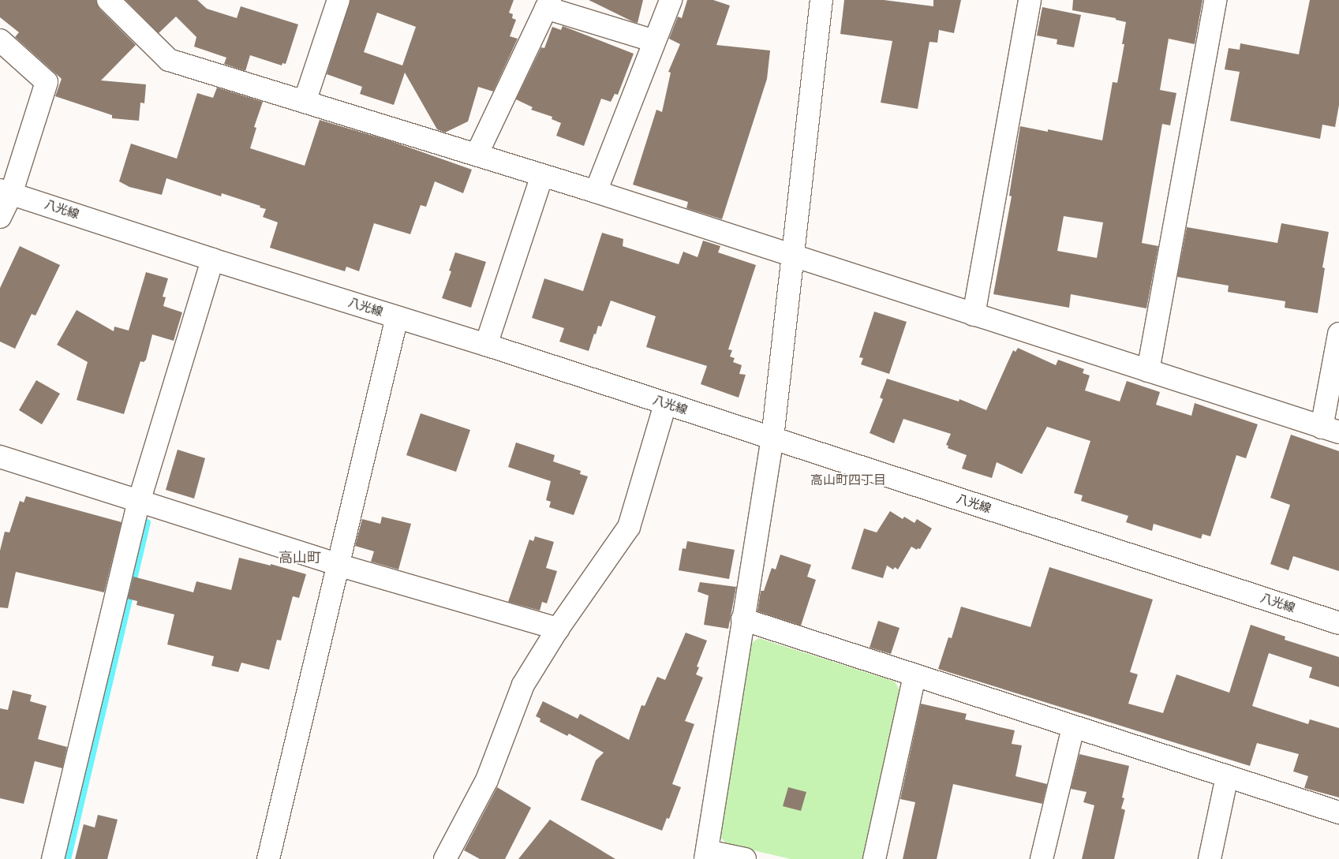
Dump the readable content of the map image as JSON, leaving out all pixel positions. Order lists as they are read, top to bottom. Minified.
{"streets":{"street":["八光線"]},"districts":["高山町四丁目","高山町"]}
